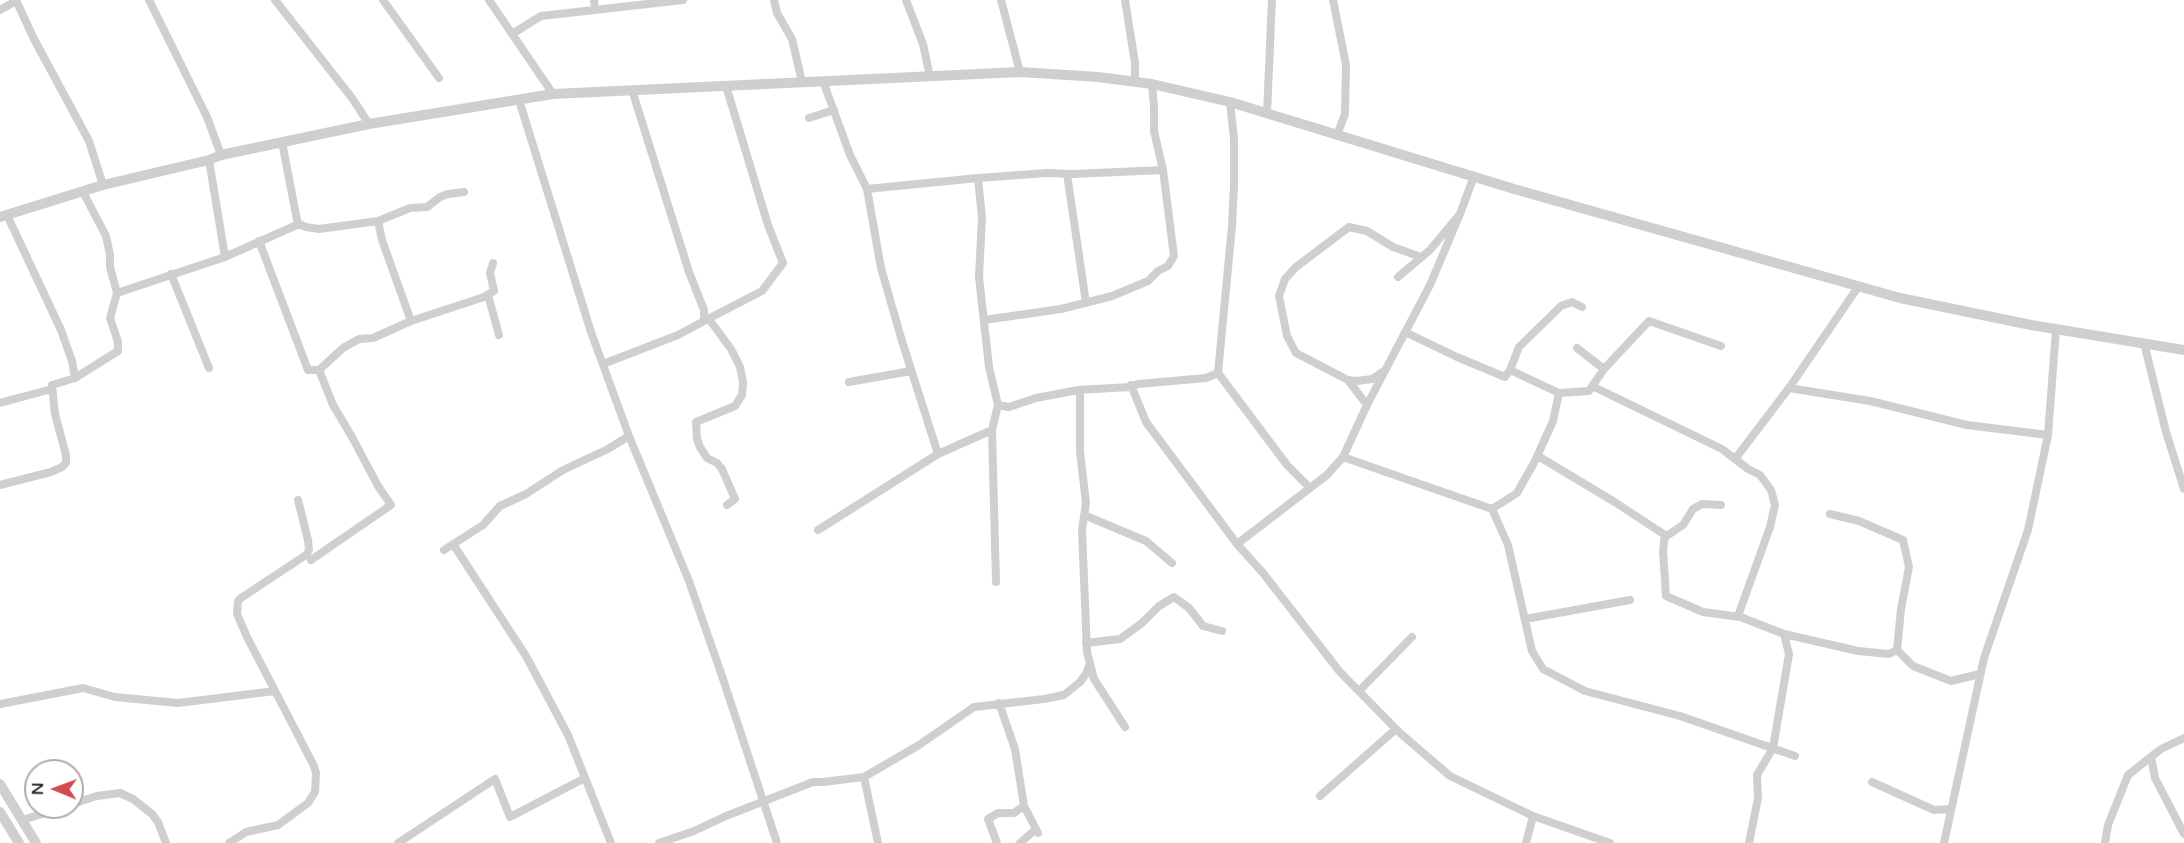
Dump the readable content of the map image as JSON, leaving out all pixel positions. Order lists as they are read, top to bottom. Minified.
{"north":"left"}
